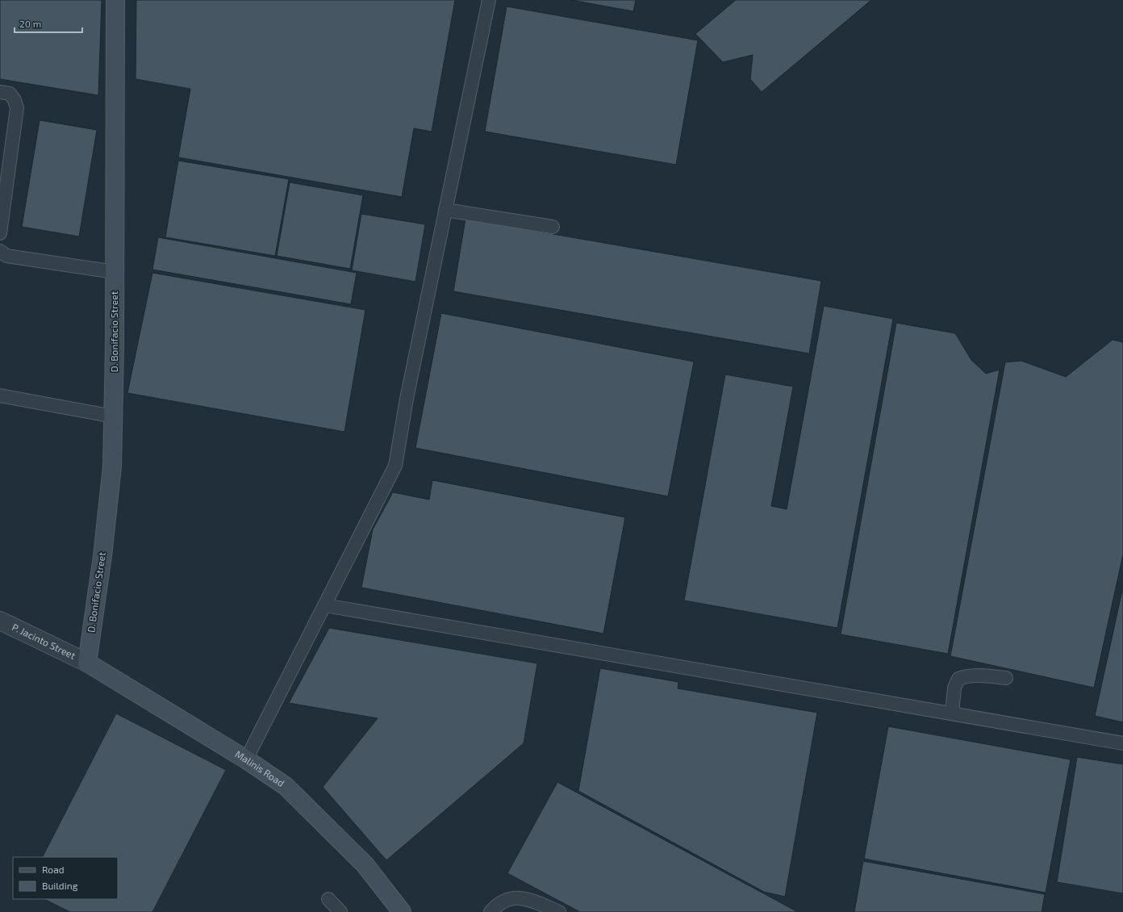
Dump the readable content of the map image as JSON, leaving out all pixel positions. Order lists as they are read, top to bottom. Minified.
{"streets":{"main road":["D. Bonifacio Street","Malinis Road"],"street":["P. Jacinto Street"]},"crossings":[["D. Bonifacio Street","P. Jacinto Street"],["D. Bonifacio Street","Malinis Road"],["P. Jacinto Street","Malinis Road"]],"legend":["Road","Building"],"scale_bar":"20 m"}
